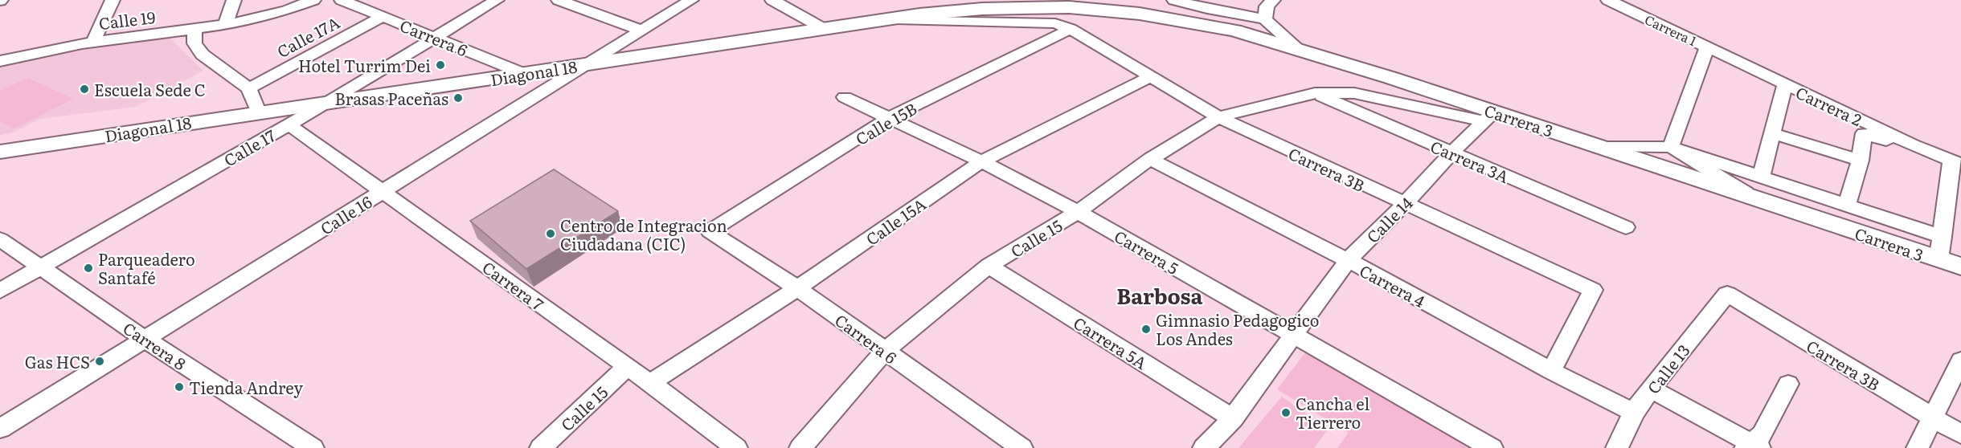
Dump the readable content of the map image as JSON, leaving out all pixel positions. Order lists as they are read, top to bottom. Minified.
{"streets":{"main road":["Diagonal 18","Carrera 3"],"street":["Calle 19","Carrera 1","Calle 17A","Carrera 6","Carrera 2","Calle 15B","Calle 17","Carrera 3A","Carrera 3B","Calle 16","Calle 14","Calle 15A","Calle 15","Carrera 5","Carrera 7","Carrera 4","Carrera 5A","Carrera 8","Calle 13"]},"crossings":[["Carrera 1","Carrera 2"],["Calle 17A","Carrera 6"],["Carrera 6","Diagonal 18"],["Carrera 6","Calle 15B"],["Carrera 6","Calle 17"],["Carrera 6","Calle 15A"],["Carrera 6","Calle 15"],["Diagonal 18","Carrera 3"],["Diagonal 18","Calle 17"],["Diagonal 18","Carrera 3B"],["Diagonal 18","Calle 16"],["Carrera 3","Calle 14"],["Carrera 3","Calle 15"],["Calle 15B","Carrera 3B"],["Calle 15B","Carrera 5"],["Calle 17","Carrera 7"],["Calle 17","Carrera 8"],["Carrera 3A","Calle 14"],["Carrera 3A","Calle 15"],["Carrera 3B","Calle 14"],["Carrera 3B","Calle 15A"],["Carrera 3B","Calle 15"],["Carrera 3B","Carrera 4"],["Carrera 3B","Calle 13"],["Calle 16","Carrera 7"],["Calle 16","Carrera 8"],["Calle 14","Calle 15"],["Calle 14","Carrera 5"],["Calle 14","Carrera 4"],["Calle 14","Carrera 5A"],["Calle 15A","Carrera 5"],["Calle 15A","Carrera 7"],["Calle 15","Carrera 5"],["Calle 15","Carrera 7"],["Calle 15","Carrera 4"],["Calle 15","Carrera 5A"],["Carrera 4","Calle 13"]],"districts":["Barbosa"],"places":["Hotel Turrim Dei","Escuela Sede C","Brasas Paceñas","Centro de Integracion Ciudadana (CIC)","Parqueadero Santafé","Gimnasio Pedagogico Los Andes","Gas HCS","Tienda Andrey","Cancha el Tierrero"]}
